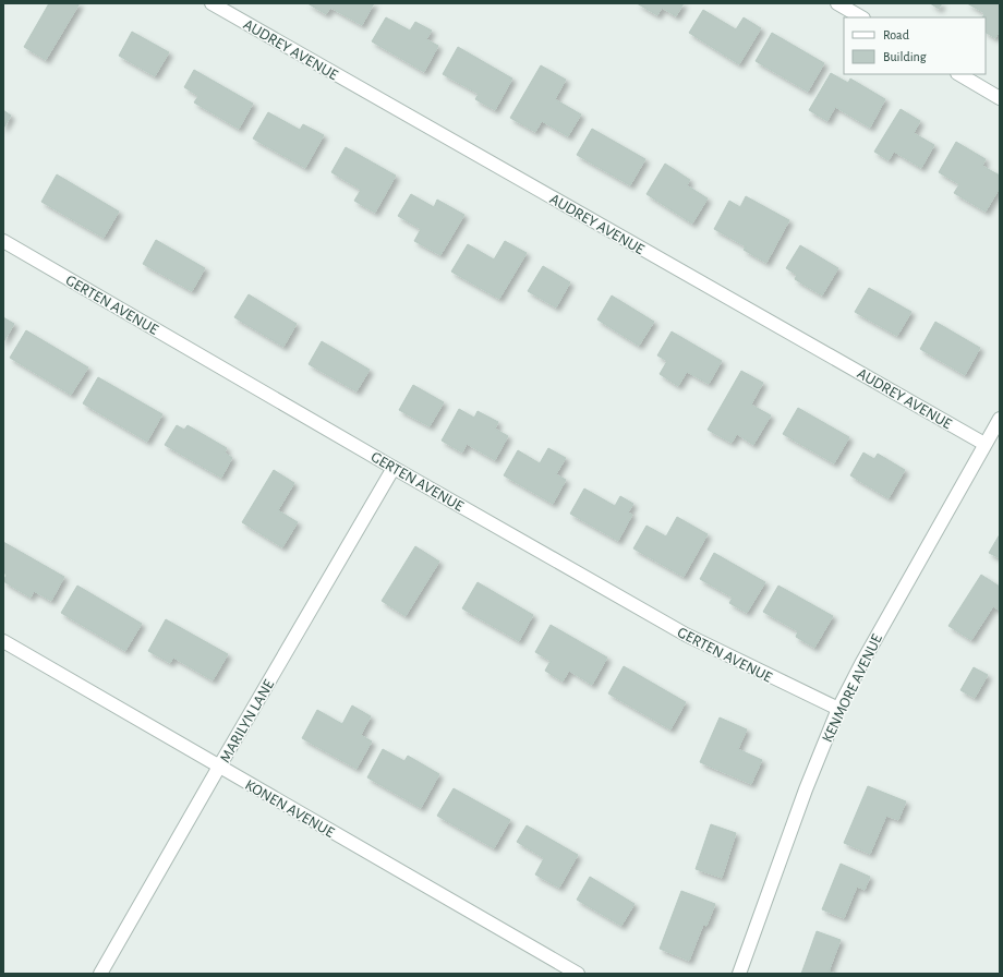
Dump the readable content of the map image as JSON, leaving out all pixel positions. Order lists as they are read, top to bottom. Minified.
{"streets":{"street":["AUDREY AVENUE","GERTEN AVENUE","KENMORE AVENUE","MARILYN LANE","KONEN AVENUE"]},"crossings":[["AUDREY AVENUE","KENMORE AVENUE"],["GERTEN AVENUE","KENMORE AVENUE"],["GERTEN AVENUE","MARILYN LANE"],["MARILYN LANE","KONEN AVENUE"]],"legend":["Road","Building"]}
